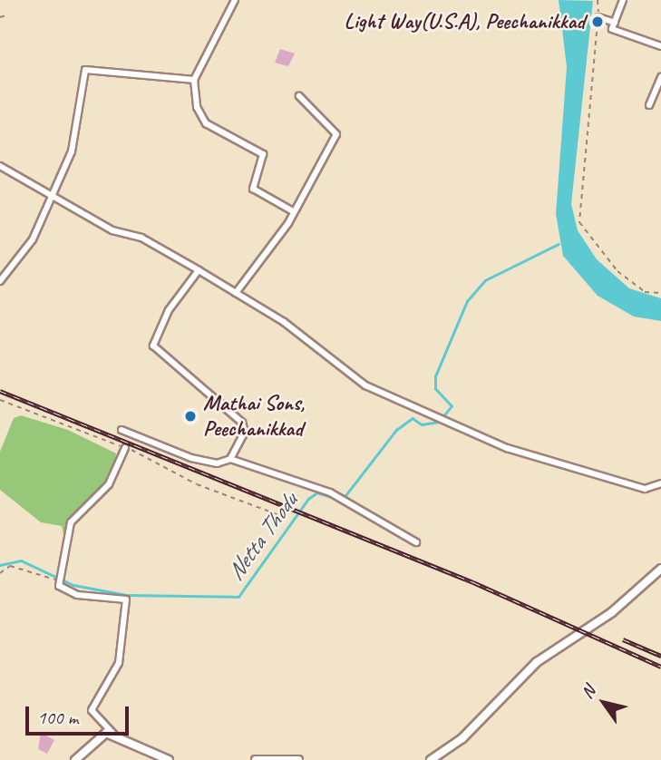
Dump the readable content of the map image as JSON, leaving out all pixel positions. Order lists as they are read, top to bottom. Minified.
{"water":["Netta Thodu"],"places":["Light Way(U.S.A), Peechanikkad","Mathai Sons, Peechanikkad"],"scale_bar":"100 m","north":"top left"}
